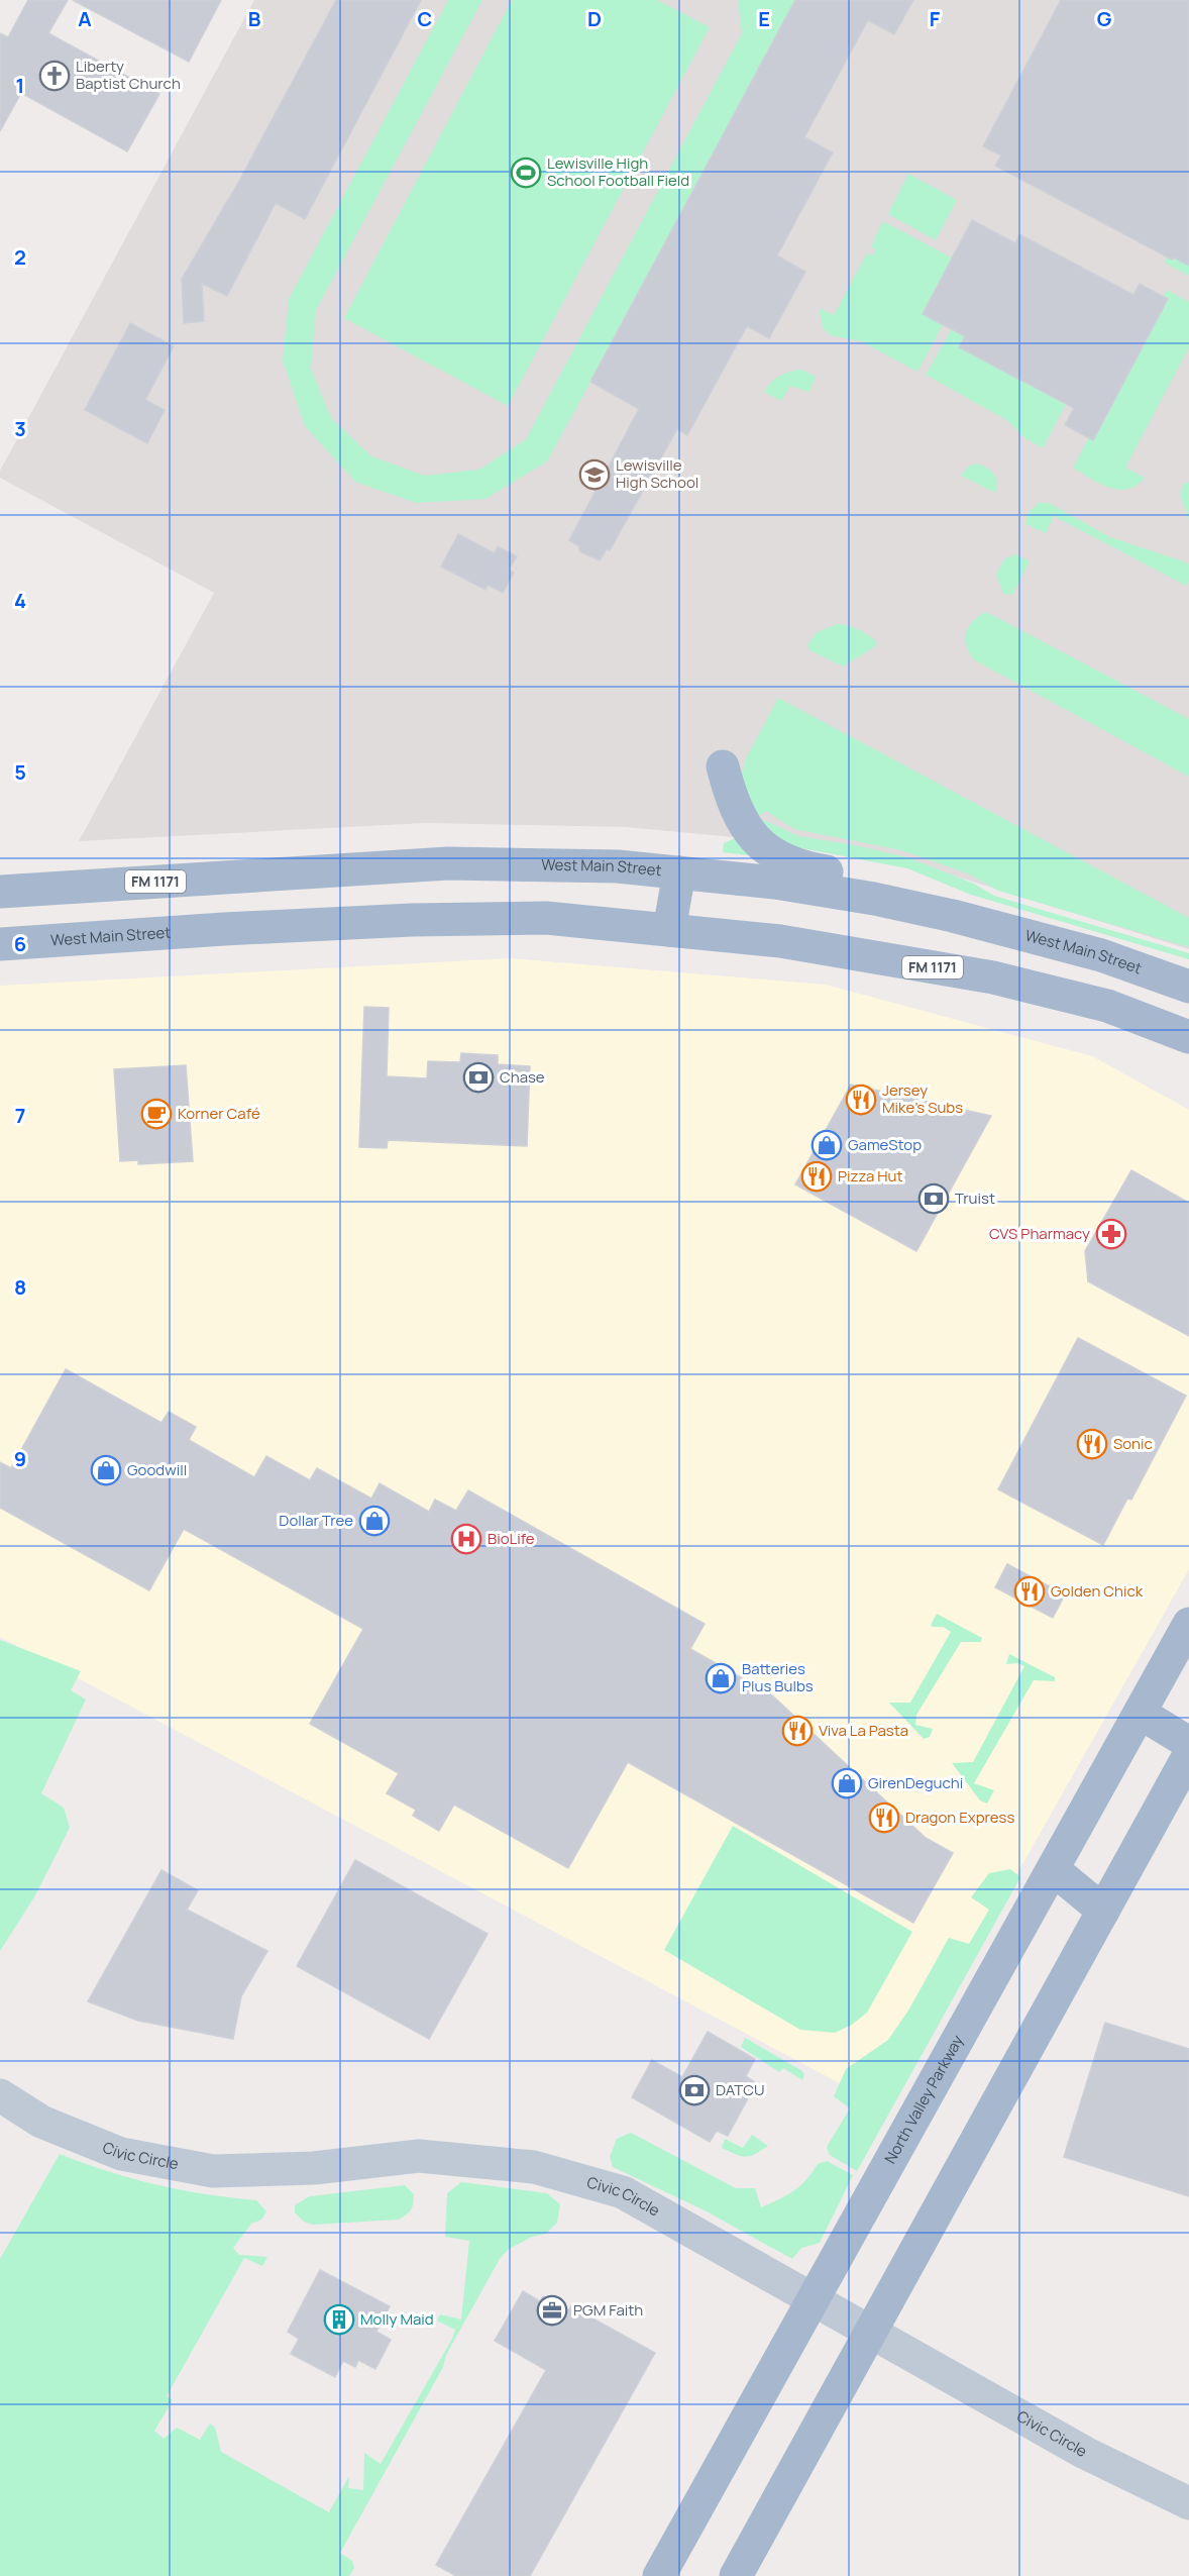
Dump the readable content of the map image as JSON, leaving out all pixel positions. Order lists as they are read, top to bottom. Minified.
{"streets":{"main road":["West Main Street","FM 1171","North Valley Parkway"],"street":["Civic Circle"]},"crossings":[["North Valley Parkway","Civic Circle"]],"places":{"church":["Liberty Baptist Church"],"sports":["Lewisville High School Football Field"],"school or university":["Lewisville High School"],"bank":["Chase","Truist","DATCU"],"restaurant":["Jersey Mike's Subs","Pizza Hut","Sonic","Golden Chick","Viva La Pasta","Dragon Express"],"cafe":["Korner Café"],"shop":["GameStop","Goodwill","Dollar Tree","Batteries Plus Bulbs","GirenDeguchi"],"pharmacy":["CVS Pharmacy"],"hospital":["BioLife"],"office":["PGM Faith"],"building":["Molly Maid"]},"grid":{"columns":["A","B","C","D","E","F","G"],"rows":["1","2","3","4","5","6","7","8","9"]}}
